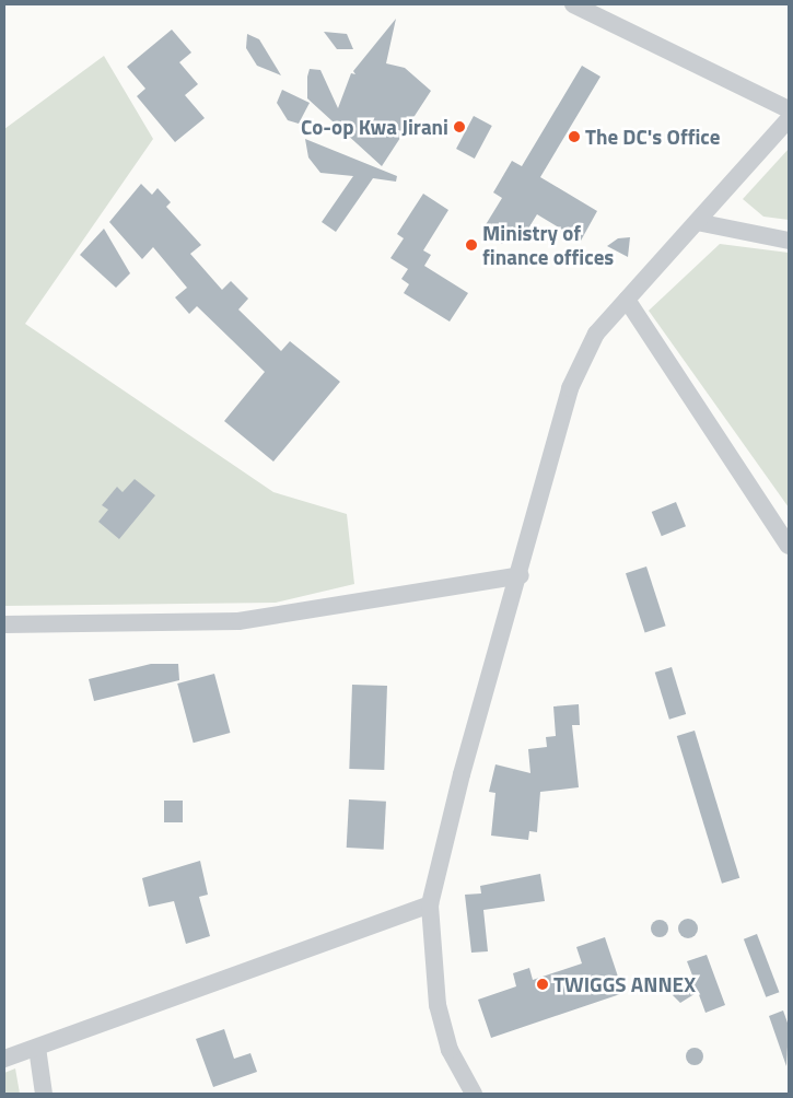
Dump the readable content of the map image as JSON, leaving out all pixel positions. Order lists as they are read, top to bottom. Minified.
{"places":["Co-op Kwa Jirani","The DC's Office","Ministry of finance offices","TWIGGS ANNEX"]}
